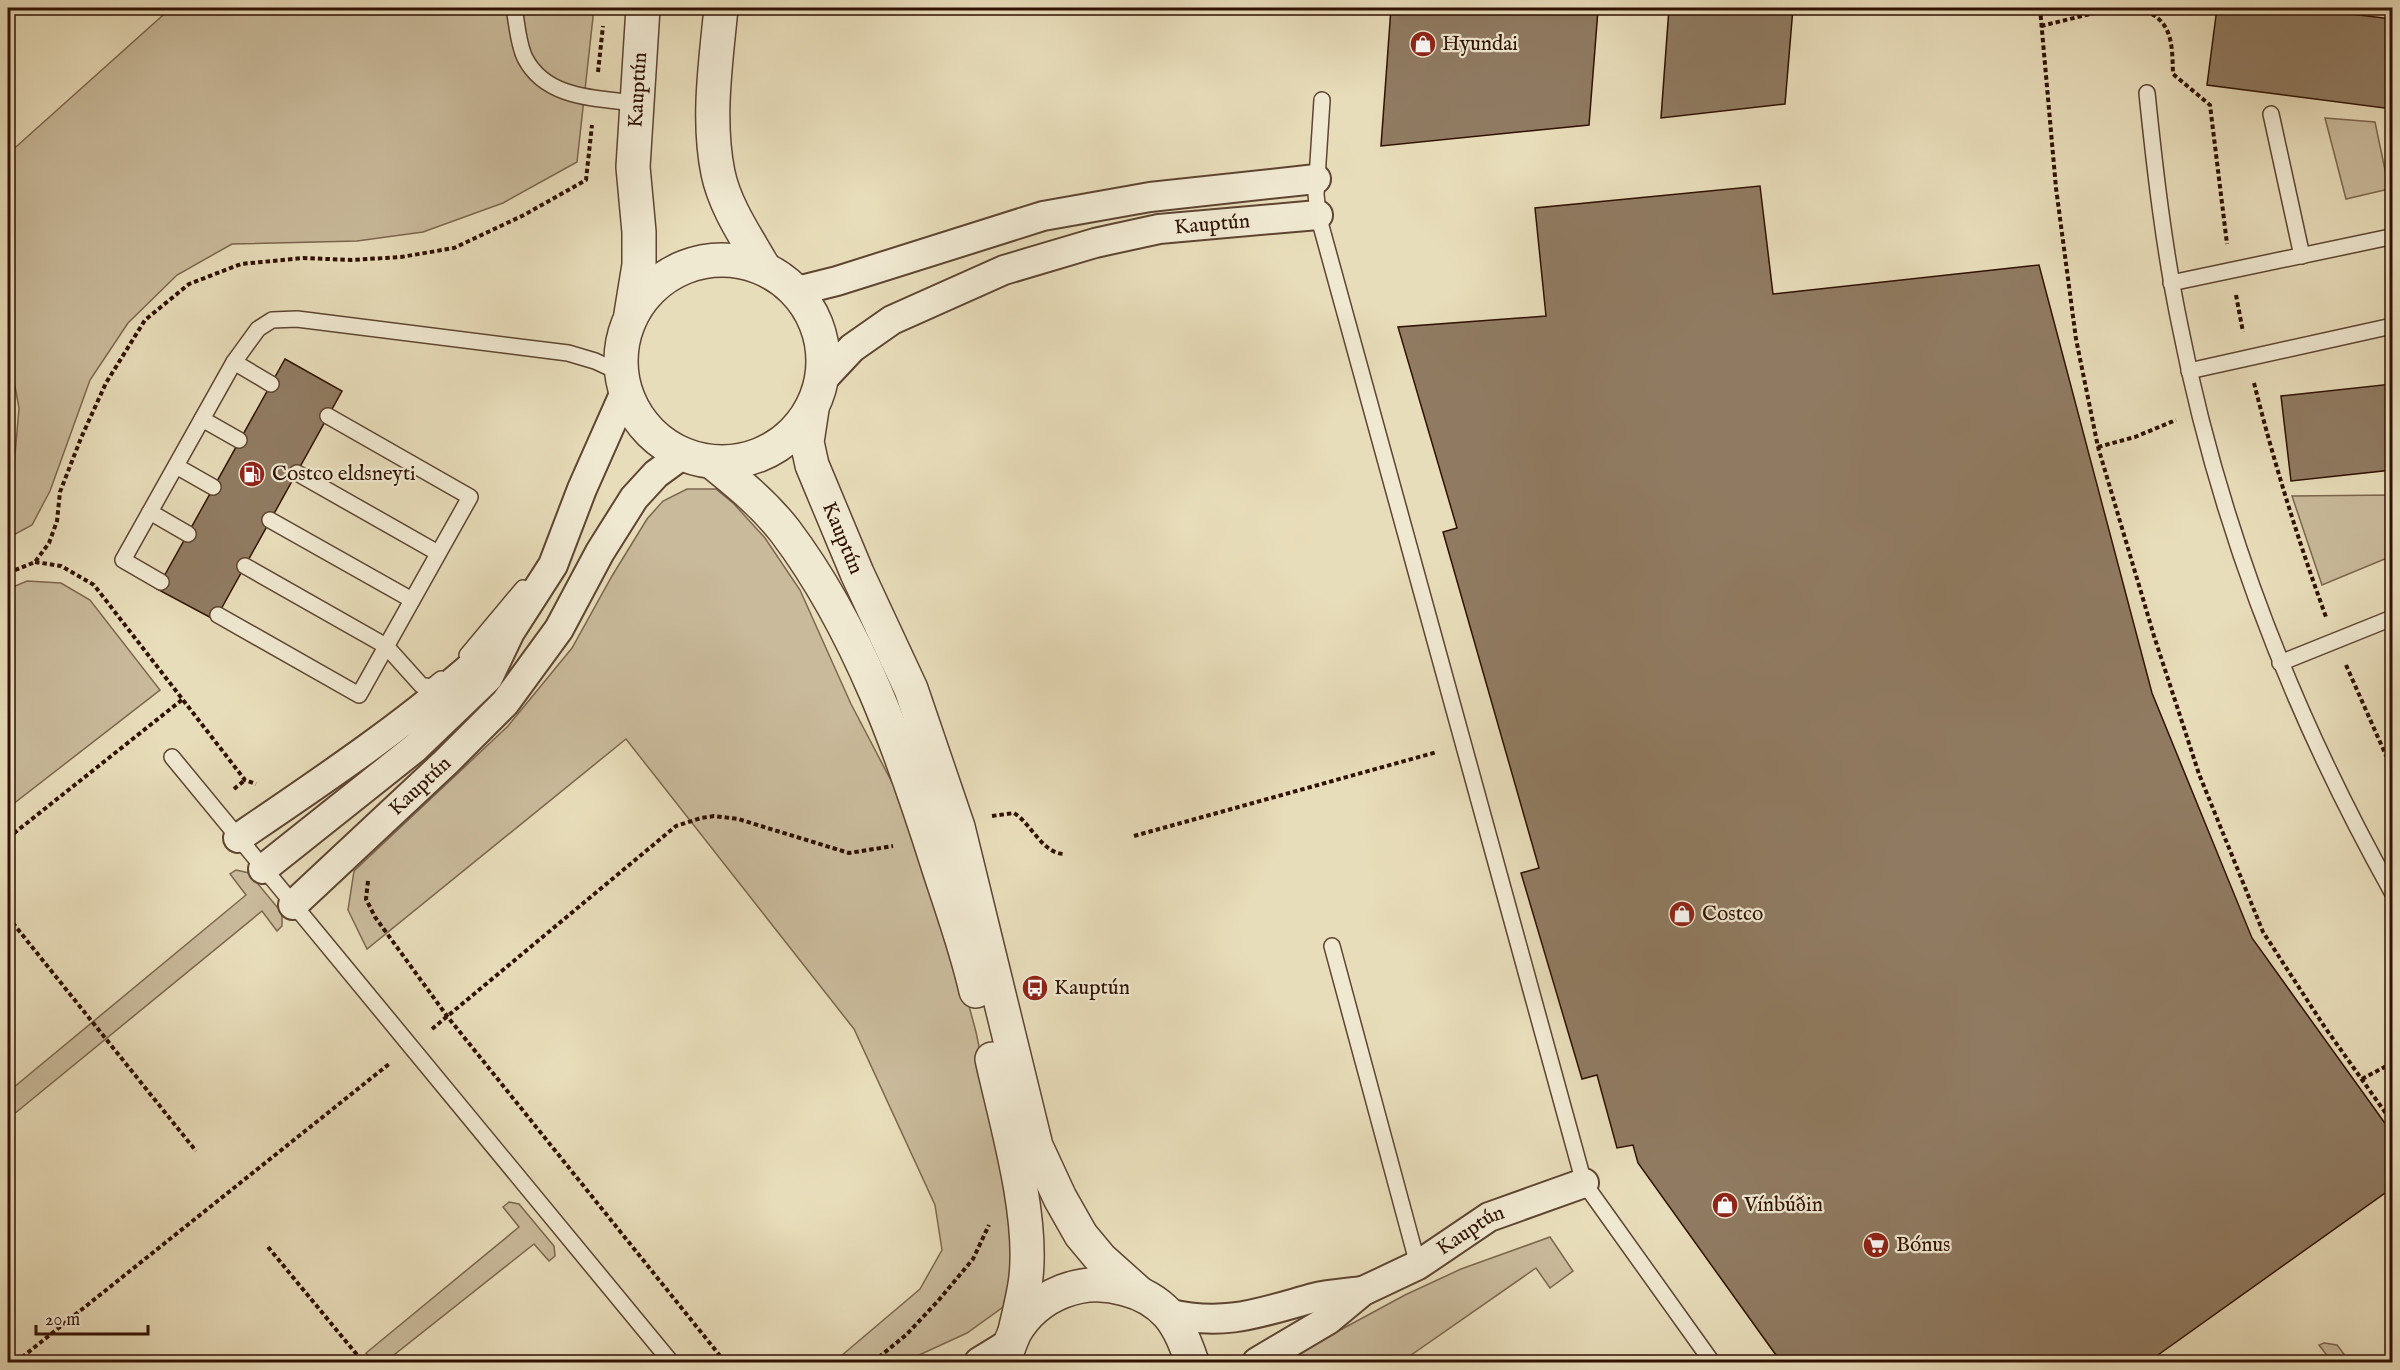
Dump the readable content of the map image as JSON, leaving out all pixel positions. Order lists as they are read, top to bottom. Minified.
{"streets":{"street":["Kauptún"]},"places":{"shop":["Hyundai","Costco","Vínbúðin"],"fuel station":["Costco eldsneyti"],"bus stop":["Kauptún"],"supermarket":["Bónus"]},"scale_bar":"20 m"}
